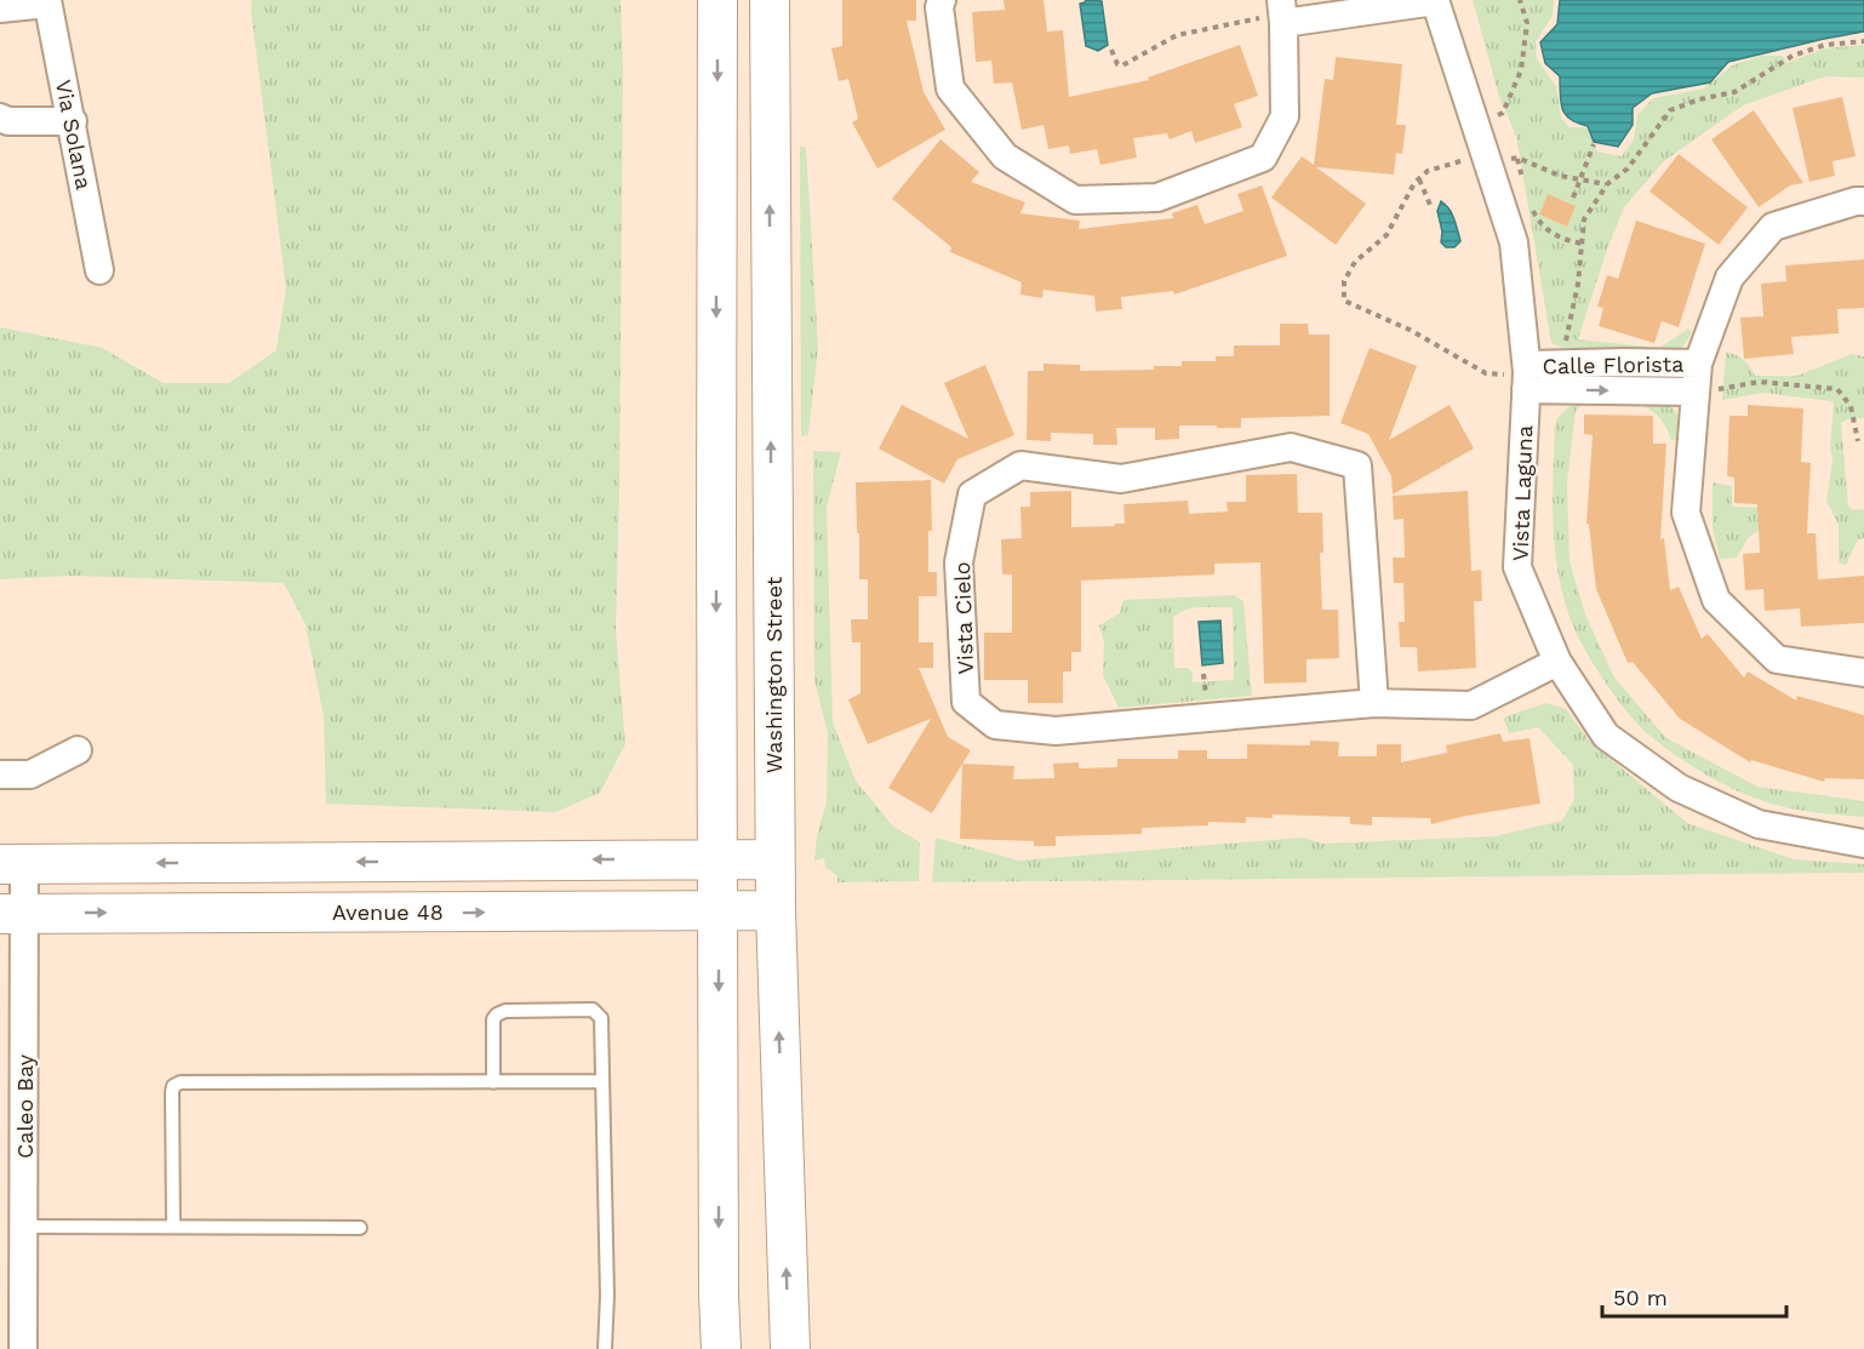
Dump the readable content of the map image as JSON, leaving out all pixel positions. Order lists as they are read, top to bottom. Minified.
{"streets":{"main road":["Washington Street","Avenue 48"],"street":["Via Solana","Calle Florista","Vista Laguna","Vista Cielo","Caleo Bay"]},"crossings":[["Calle Florista","Vista Laguna"],["Vista Laguna","Vista Cielo"],["Washington Street","Avenue 48"],["Avenue 48","Caleo Bay"]],"scale_bar":"50 m"}
